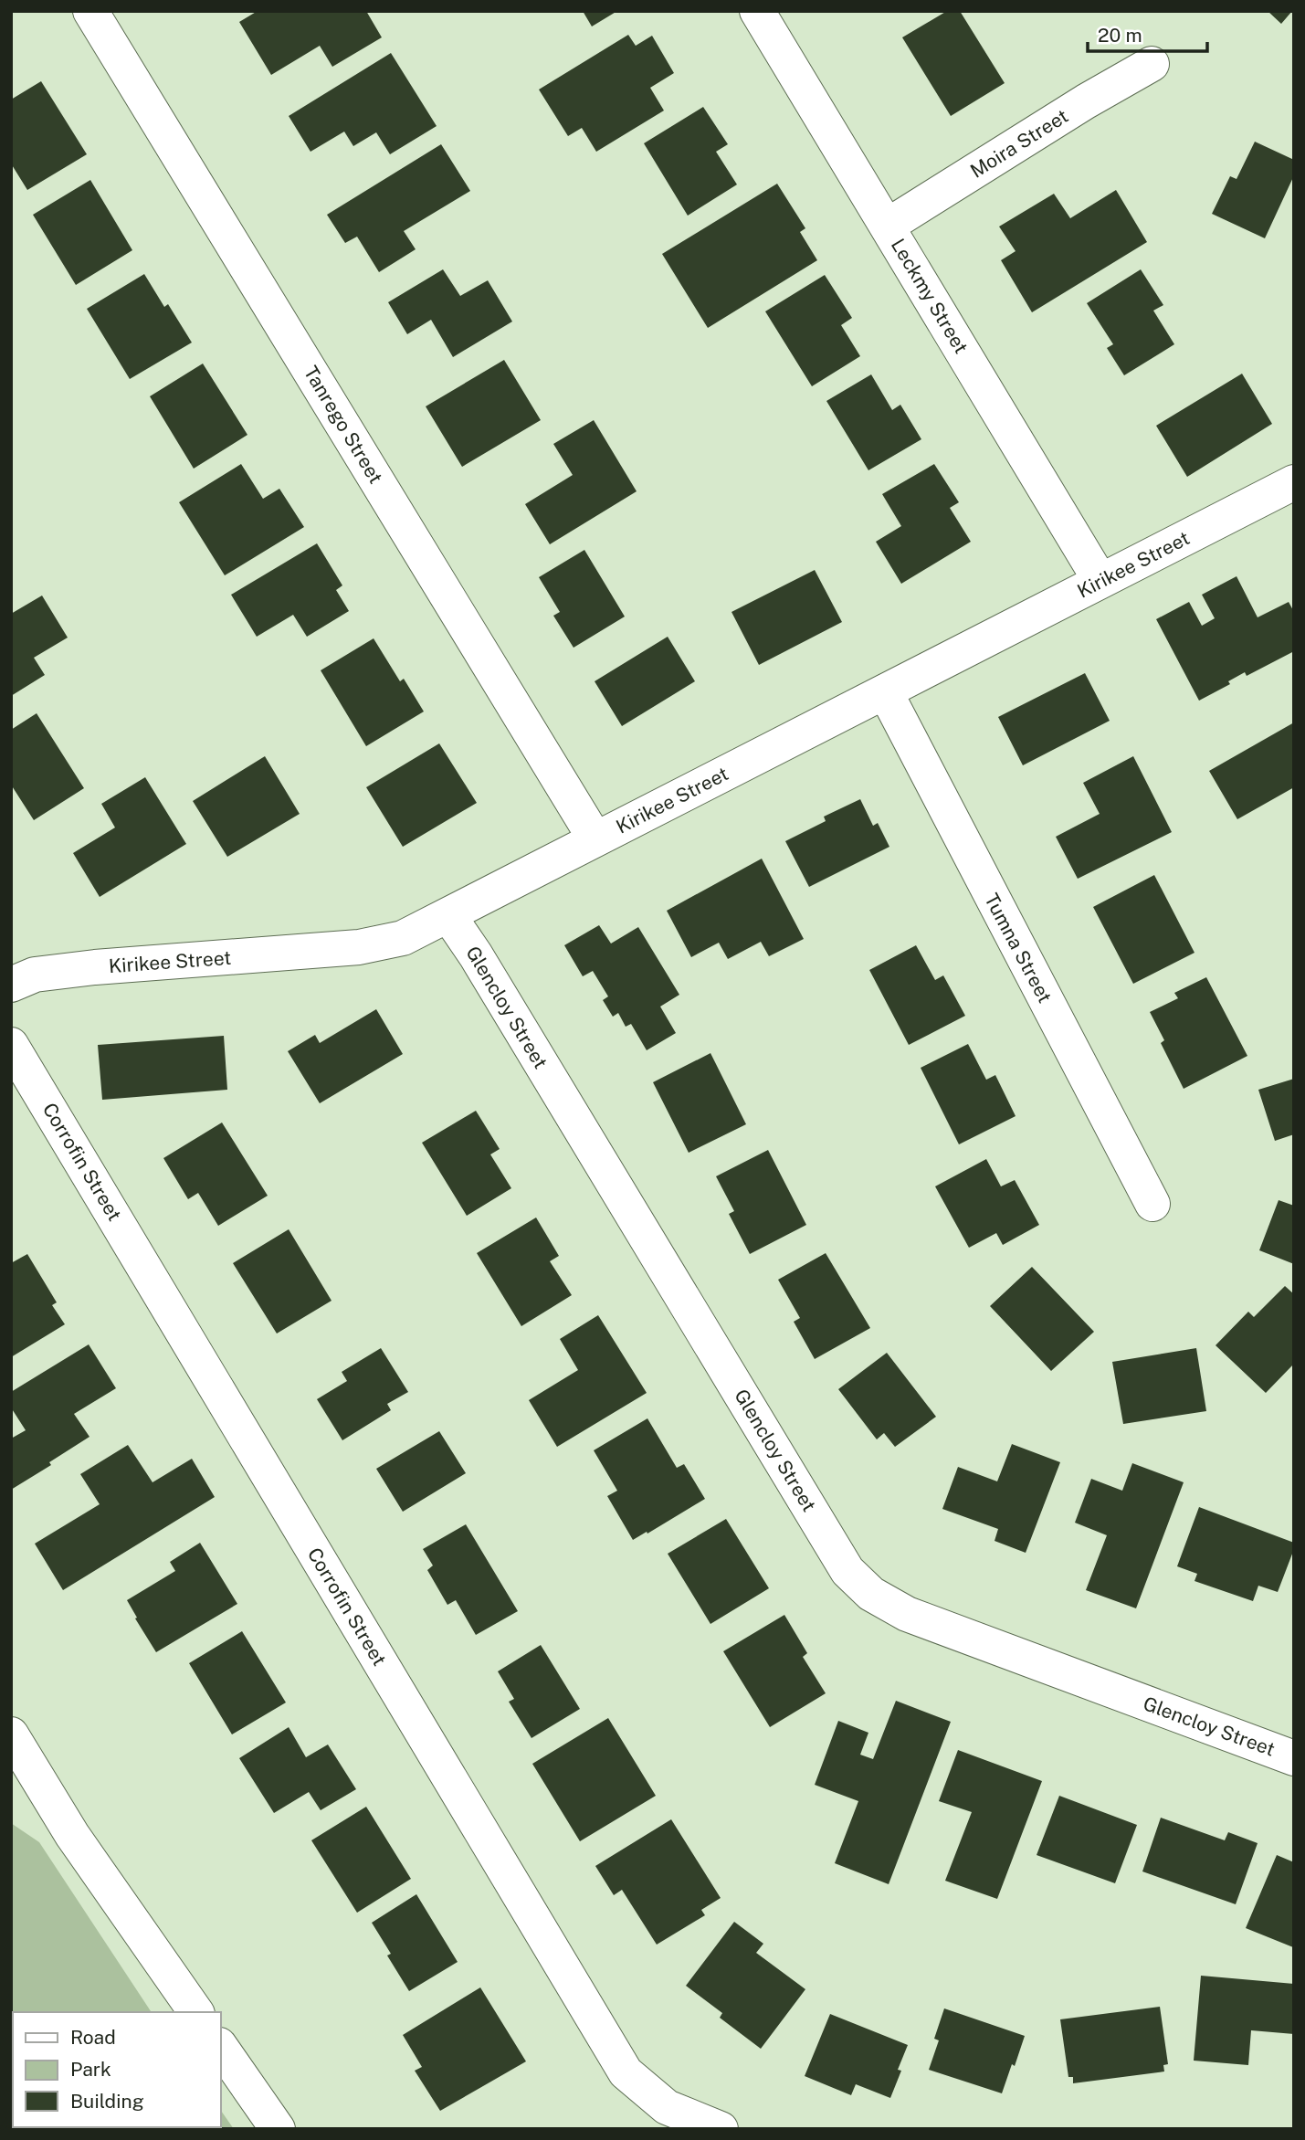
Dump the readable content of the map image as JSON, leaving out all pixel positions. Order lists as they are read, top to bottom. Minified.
{"streets":{"street":["Moira Street","Leckmy Street","Tanrego Street","Kirikee Street","Tumna Street","Glencloy Street","Corrofin Street"]},"crossings":[["Moira Street","Leckmy Street"],["Leckmy Street","Kirikee Street"],["Tanrego Street","Kirikee Street"],["Kirikee Street","Tumna Street"],["Kirikee Street","Glencloy Street"]],"legend":["Road","Park","Building"],"scale_bar":"20 m"}
